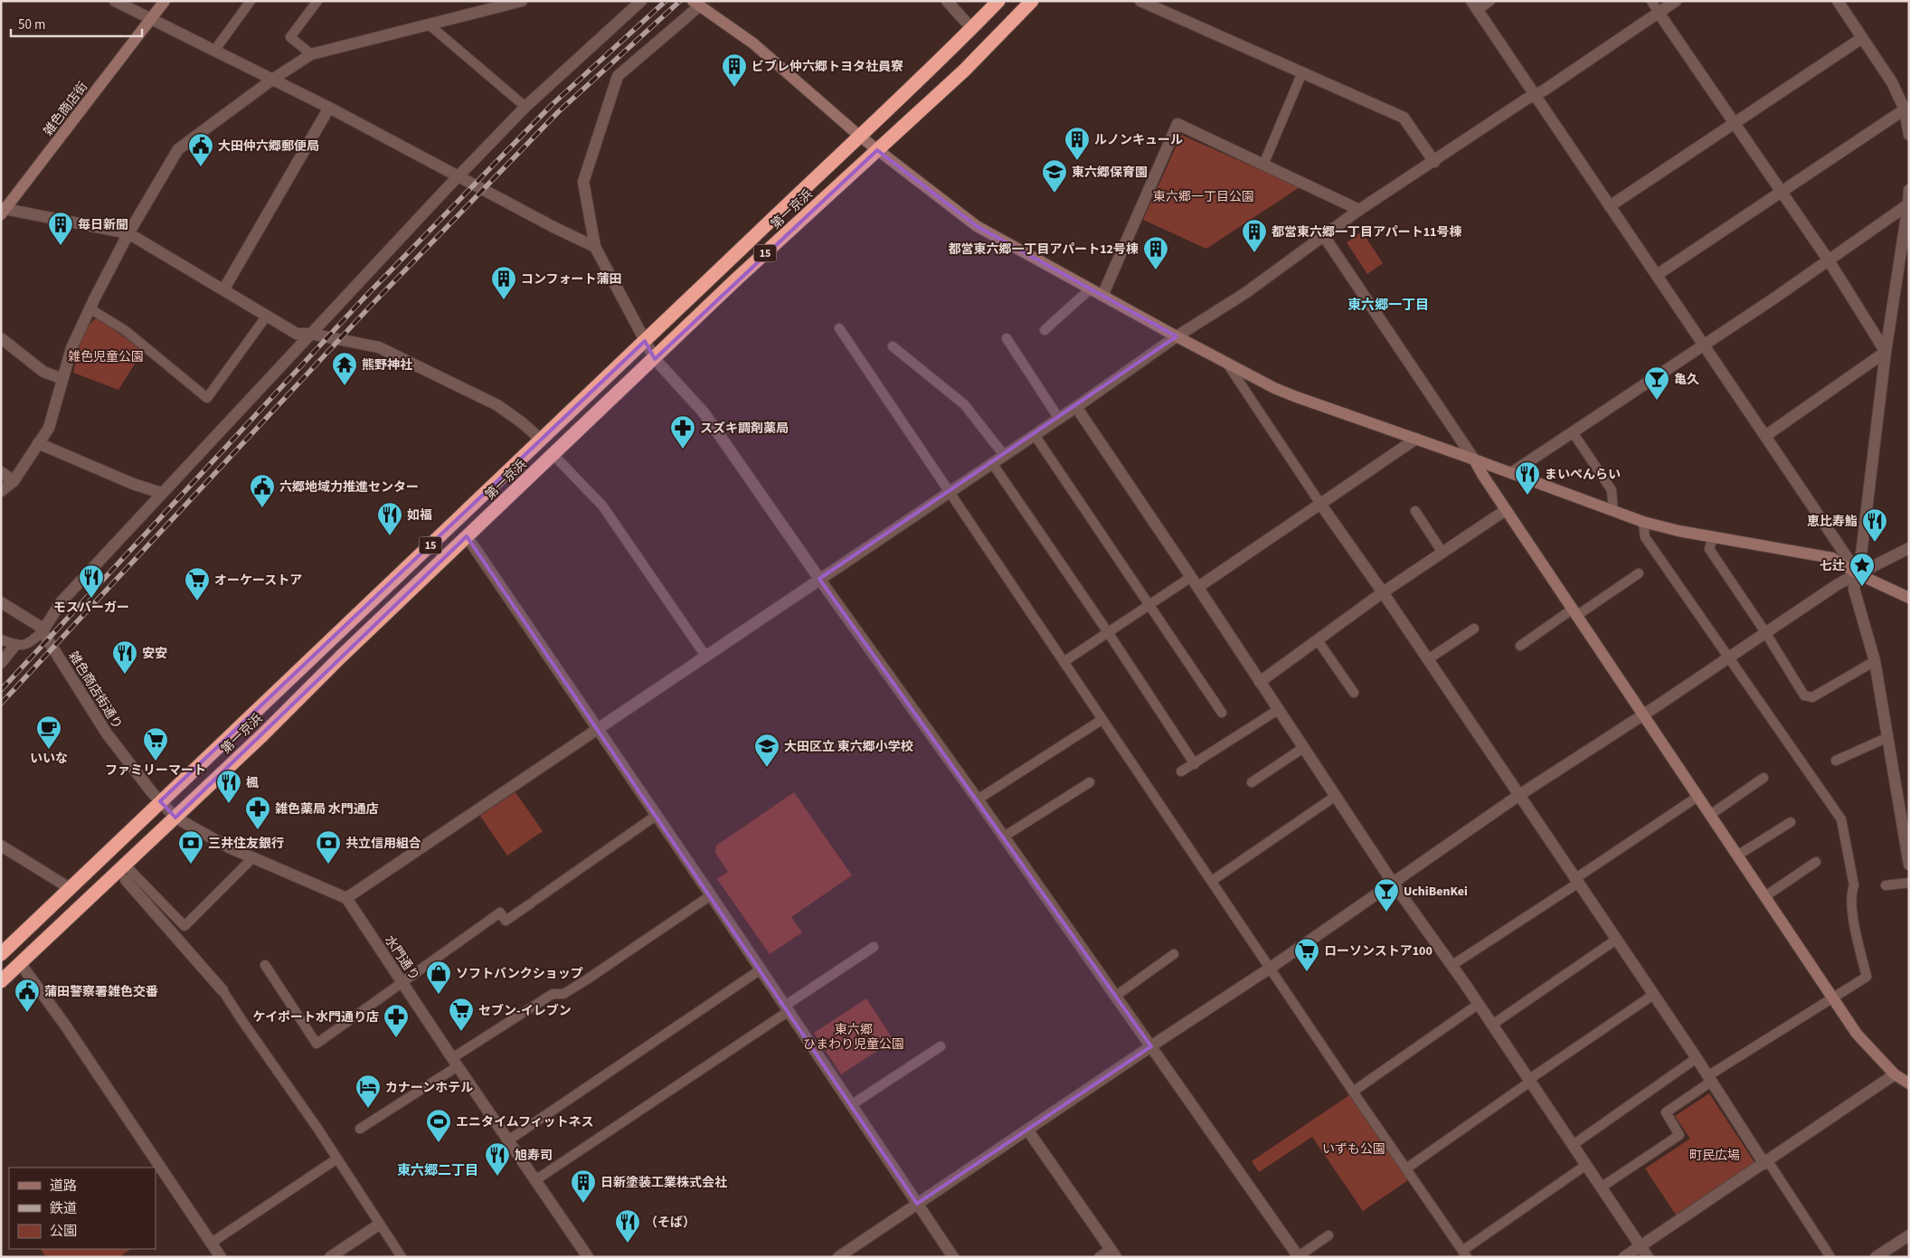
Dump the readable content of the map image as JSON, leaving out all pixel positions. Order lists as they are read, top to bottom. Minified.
{"streets":{"highway":["第一京浜","15"],"street":["雑色商店街","雑色商店街通り","水門通り"]},"crossings":[["第一京浜","雑色商店街通り"]],"districts":["東六郷一丁目","東六郷二丁目"],"parks":["東六郷一丁目公園","雑色児童公園","東六郷 ひまわり児童公園","いずも公園","町民広場"],"places":{"building":["ビブレ仲六郷トヨタ社員寮","ルノンキュール","毎日新聞","都営東六郷一丁目アパート11号棟","都営東六郷一丁目アパート12号棟","コンフォート蒲田","日新塗装工業株式会社"],"public building":["大田仲六郷郵便局","六郷地域力推進センター","蒲田警察署雑色交番"],"school or university":["東六郷保育園","大田区立 東六郷小学校"],"temple":["熊野神社"],"bar":["亀久","UchiBenKei"],"pharmacy":["スズキ調剤薬局","雑色薬局 水門通店","ケイポート水門通り店"],"restaurant":["まいぺんらい","如福","恵比寿鮨","モスバーガー","安安","楓","旭寿司","（そば）"],"place":["七辻"],"supermarket":["オーケーストア","ファミリーマート","ローソンストア100","セブン-イレブン"],"cafe":["いいな"],"bank":["三井住友銀行","共立信用組合"],"shop":["ソフトバンクショップ"],"hotel":["カナーンホテル"],"sports":["エニタイムフィットネス"]},"legend":["道路","鉄道","公園"],"scale_bar":"50 m"}
